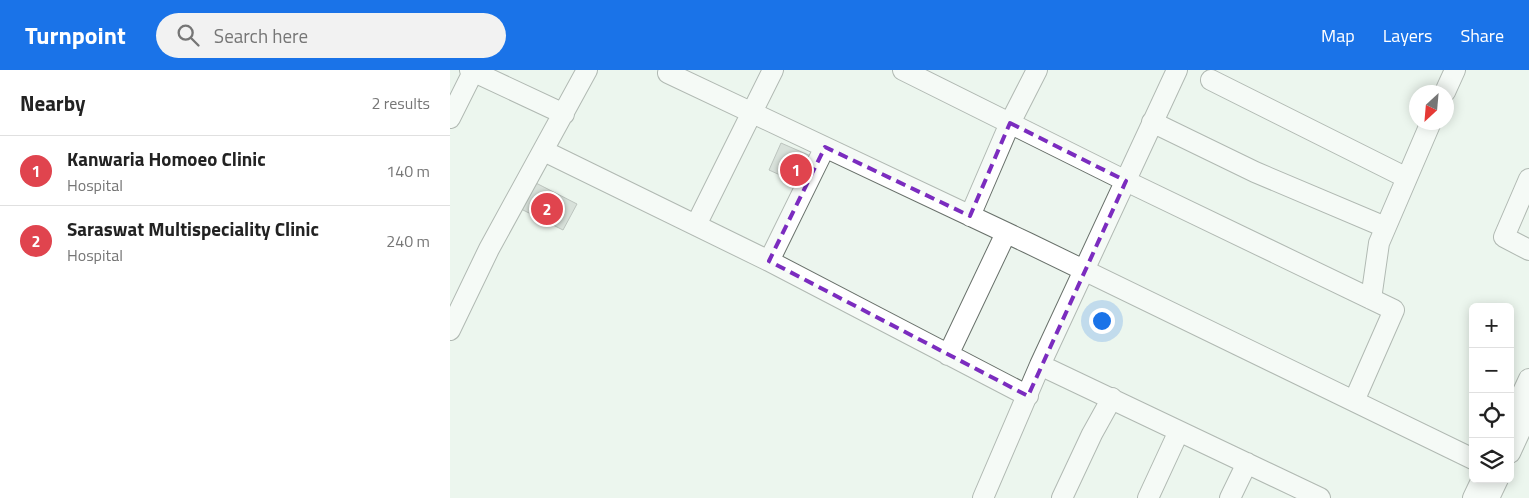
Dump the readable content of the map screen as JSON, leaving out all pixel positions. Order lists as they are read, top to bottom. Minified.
{"north":"bottom left","page":{"header":"Turnpoint","search":"Search here","nav":["Map","Layers","Share"],"heading":["Nearby","2 results"],"list":[{"mark":"1","name":"Kanwaria Homoeo Clinic","note":"Hospital","value":"140 m"},{"mark":"2","name":"Saraswat Multispeciality Clinic","note":"Hospital","value":"240 m"}],"pins":["1","2"],"map_buttons":["+","−"]}}
